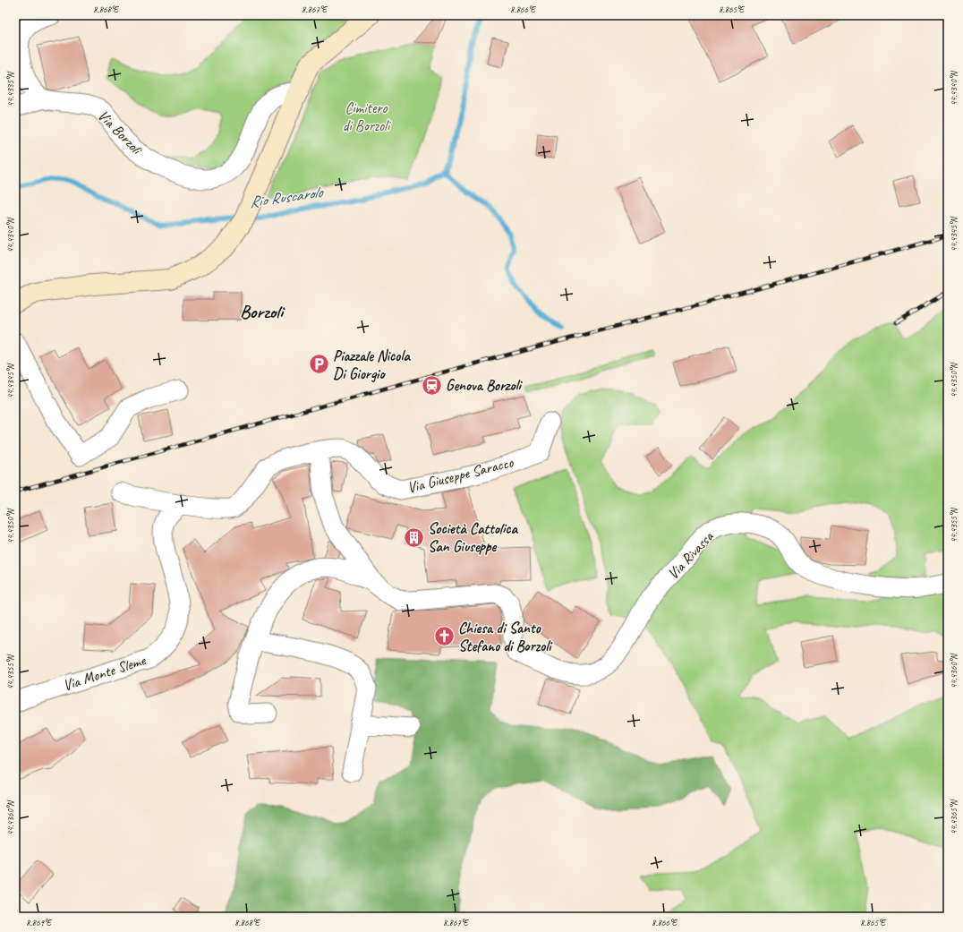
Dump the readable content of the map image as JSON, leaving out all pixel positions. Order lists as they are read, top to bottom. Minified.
{"streets":{"street":["Via Borzoli","Via Giuseppe Saracco","Via Rivassa","Via Monte Sleme"]},"districts":["Borzoli"],"water":["Rio Ruscarolo"],"parks":["Cimitero di Borzoli"],"places":{"parking":["Piazzale Nicola Di Giorgio"],"station":["Genova Borzoli"],"building":["Società Cattolica San Giuseppe"],"church":["Chiesa di Santo Stefano di Borzoli"]},"coordinates":["8.868°E","8.867°E","8.866°E","8.865°E","44.4340°N","44.4335°N","44.4345°N","44.4350°N","44.4355°N","44.4360°N","44.4365°N","8.869°E"]}
